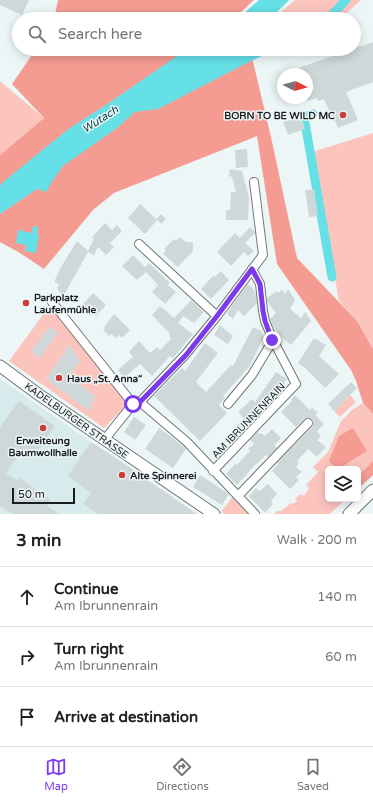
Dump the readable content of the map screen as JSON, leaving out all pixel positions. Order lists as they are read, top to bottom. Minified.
{"streets":{"main road":["KADELBURGER STRASSE"],"street":["AM IBRUNNENRAIN"]},"water":["Wutach"],"places":["BORN TO BE WILD MC","Parkplatz Laufenmühle","Haus „St. Anna“","Erweiteung Baumwollhalle","Alte Spinnerei"],"scale_bar":"50 m","north":"right","page":{"search":"Search here","scale":"50 m","heading":["3 min","Walk · 200 m"],"list":[["Continue","Am Ibrunnenrain","140 m"],["Turn right","Am Ibrunnenrain","60 m"],"Arrive at destination"],"nav":["Map","Directions","Saved"]}}
